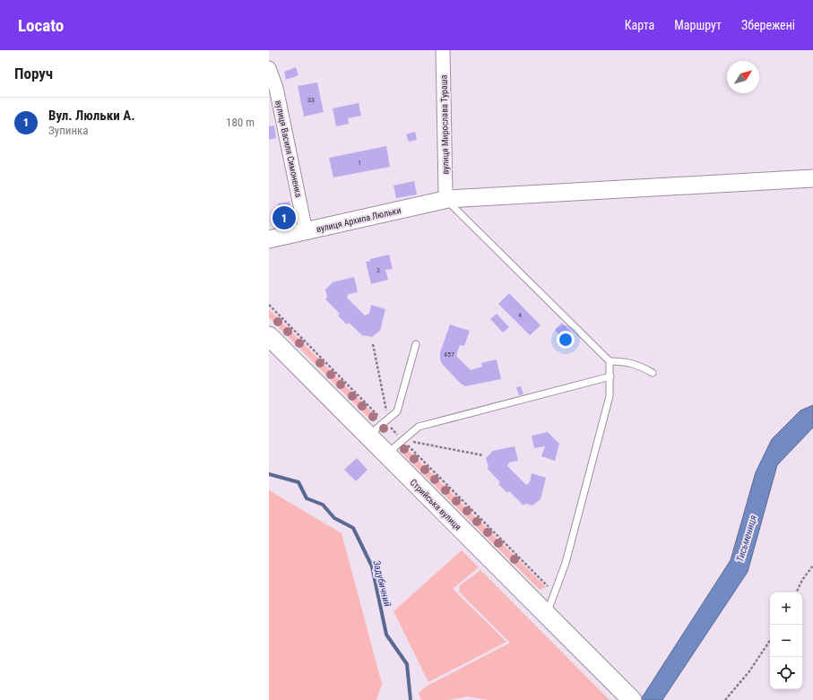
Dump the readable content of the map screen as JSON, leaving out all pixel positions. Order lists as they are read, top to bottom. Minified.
{"streets":{"main road":["Стрийська вулиця"],"street":["вулиця Мирослава Тураша","вулиця Василя Симоненка","вулиця Архипа Люльки"]},"crossings":[["вулиця Мирослава Тураша","вулиця Архипа Люльки"],["вулиця Василя Симоненка","вулиця Архипа Люльки"]],"water":["Тисьмениця","Задубичний"],"house_numbers":["33","1","2","4","457"],"north":"top right","page":{"header":"Locato","nav":["Карта","Маршрут","Збережені"],"heading":"Поруч","list":[{"mark":"1","name":"Вул. Люльки А.","note":"Зупинка","value":"180 m"}],"pins":"1","map_buttons":["+","−"]}}
